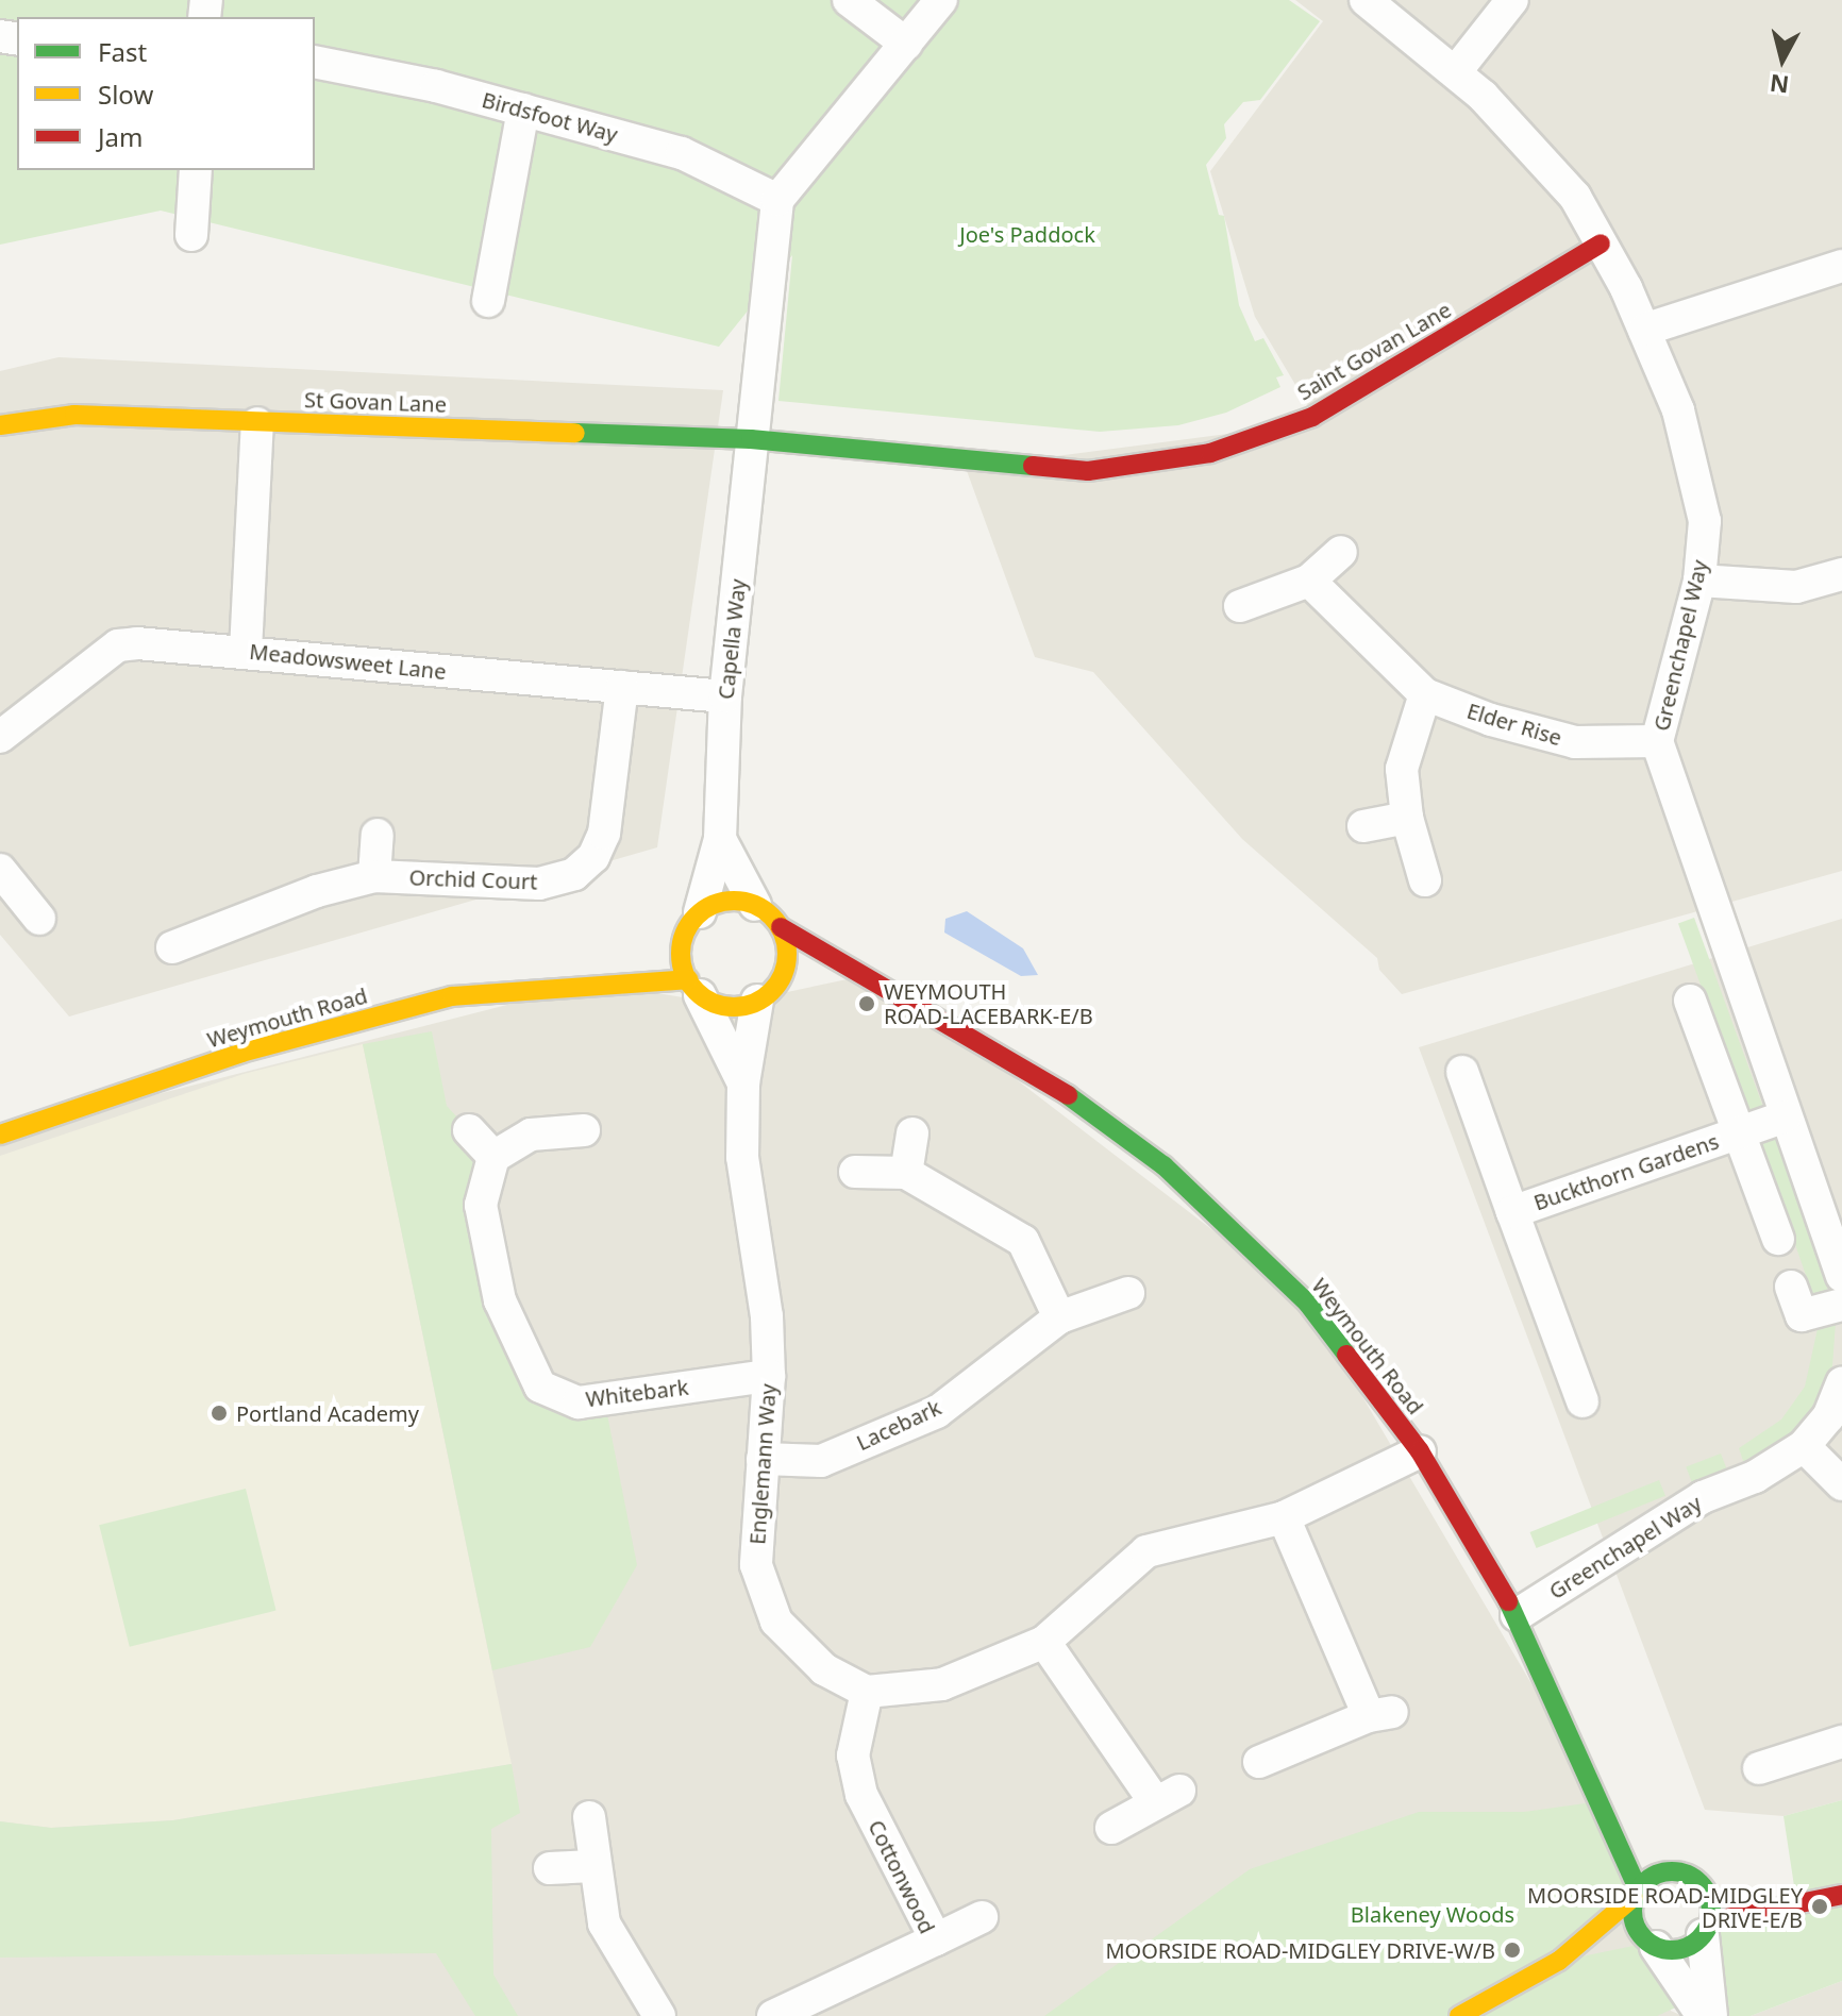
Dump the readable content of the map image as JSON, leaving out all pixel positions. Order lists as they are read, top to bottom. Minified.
{"streets":{"street":["Birdsfoot Way","Saint Govan Lane","St Govan Lane","Capella Way","Greenchapel Way","Meadowsweet Lane","Elder Rise","Orchid Court","Weymouth Road","Buckthorn Gardens","Whitebark","Lacebark","Englemann Way","Cottonwood"]},"crossings":[["Birdsfoot Way","Capella Way"],["Saint Govan Lane","St Govan Lane"],["Saint Govan Lane","Capella Way"],["Saint Govan Lane","Greenchapel Way"],["St Govan Lane","Capella Way"],["Capella Way","Meadowsweet Lane"],["Capella Way","Weymouth Road"],["Capella Way","Englemann Way"],["Greenchapel Way","Elder Rise"],["Greenchapel Way","Weymouth Road"],["Greenchapel Way","Buckthorn Gardens"],["Meadowsweet Lane","Orchid Court"],["Weymouth Road","Englemann Way"],["Whitebark","Englemann Way"],["Lacebark","Englemann Way"],["Englemann Way","Cottonwood"]],"parks":["Joe's Paddock","Blakeney Woods"],"places":["WEYMOUTH ROAD-LACEBARK-E/B","Portland Academy","MOORSIDE ROAD-MIDGLEY DRIVE-E/B","MOORSIDE ROAD-MIDGLEY DRIVE-W/B"],"legend":["Fast","Slow","Jam"],"north":"bottom"}
